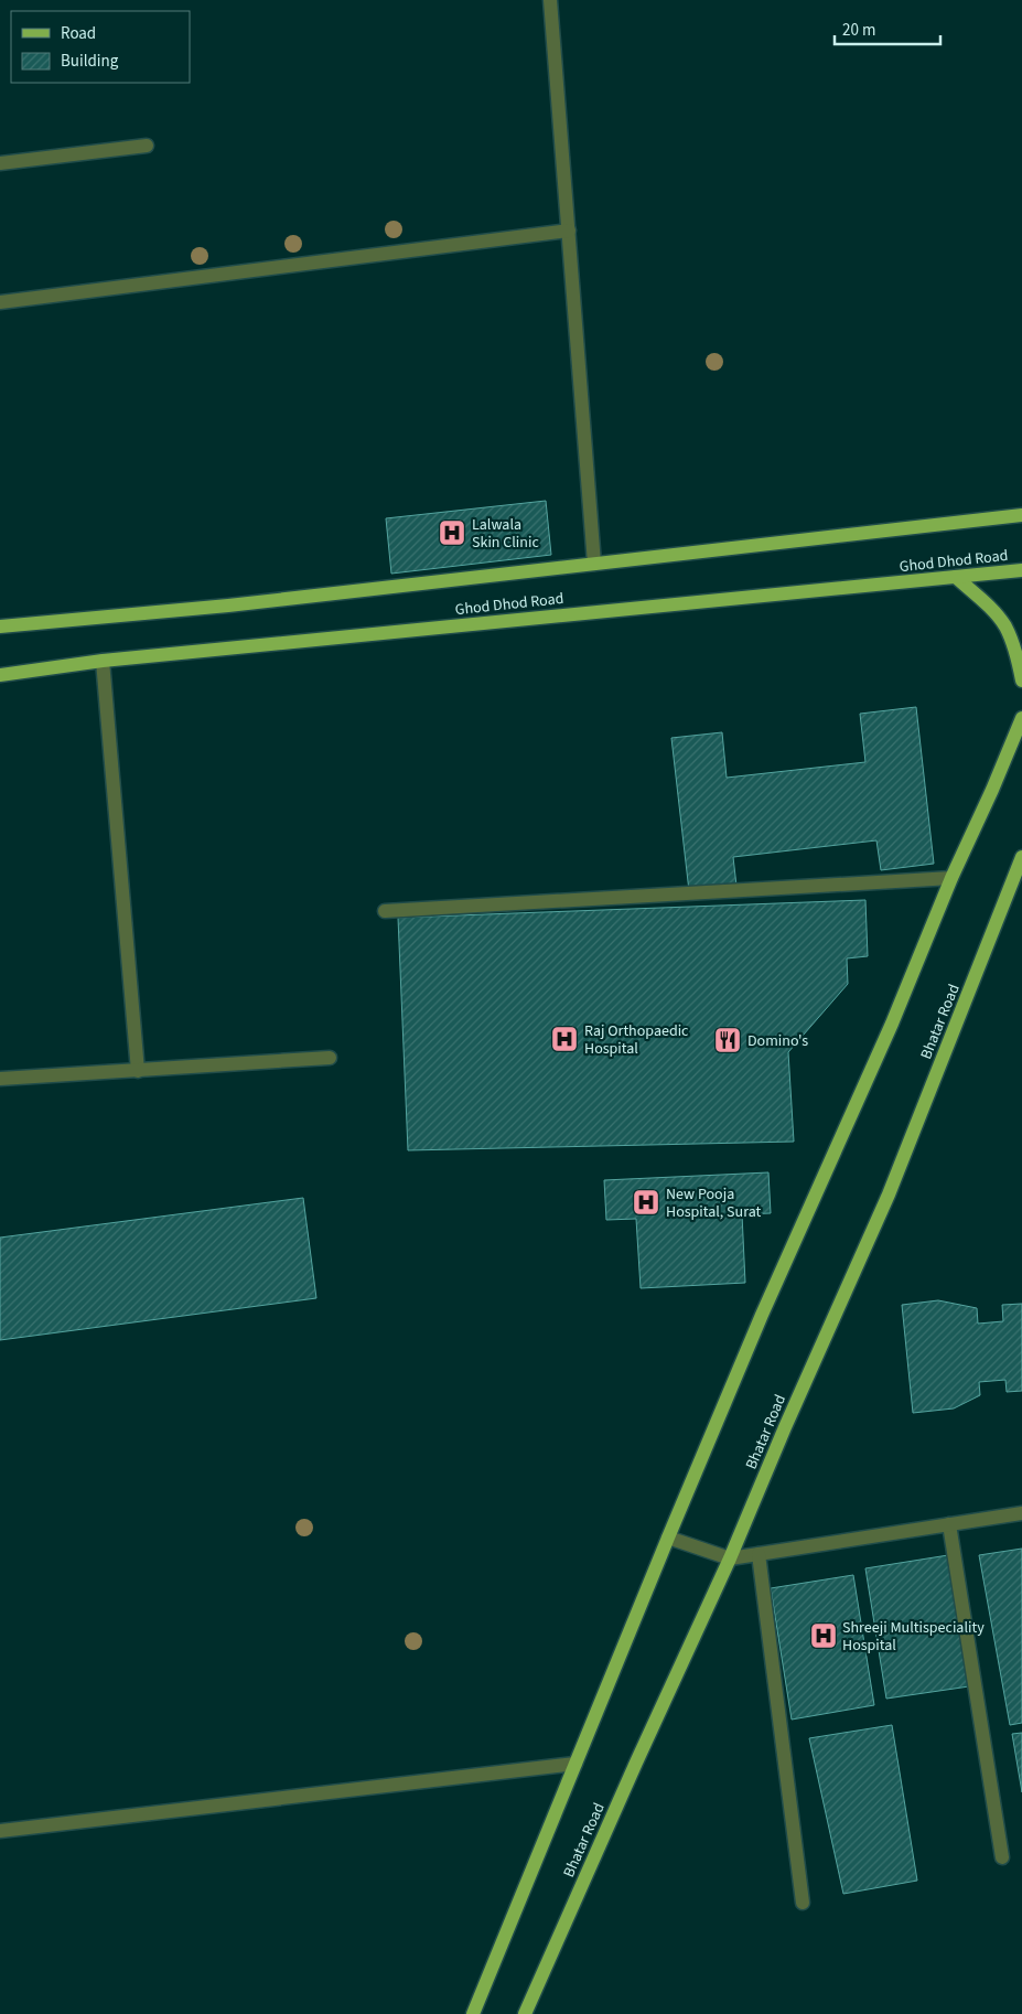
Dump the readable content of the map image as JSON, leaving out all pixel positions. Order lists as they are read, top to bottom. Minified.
{"streets":{"main road":["Ghod Dhod Road","Bhatar Road"]},"places":{"hospital":["Lalwala Skin Clinic","Raj Orthopaedic Hospital","New Pooja Hospital, Surat","Shreeji Multispeciality Hospital"],"restaurant":["Domino's"]},"legend":["Road","Building"],"scale_bar":"20 m"}
